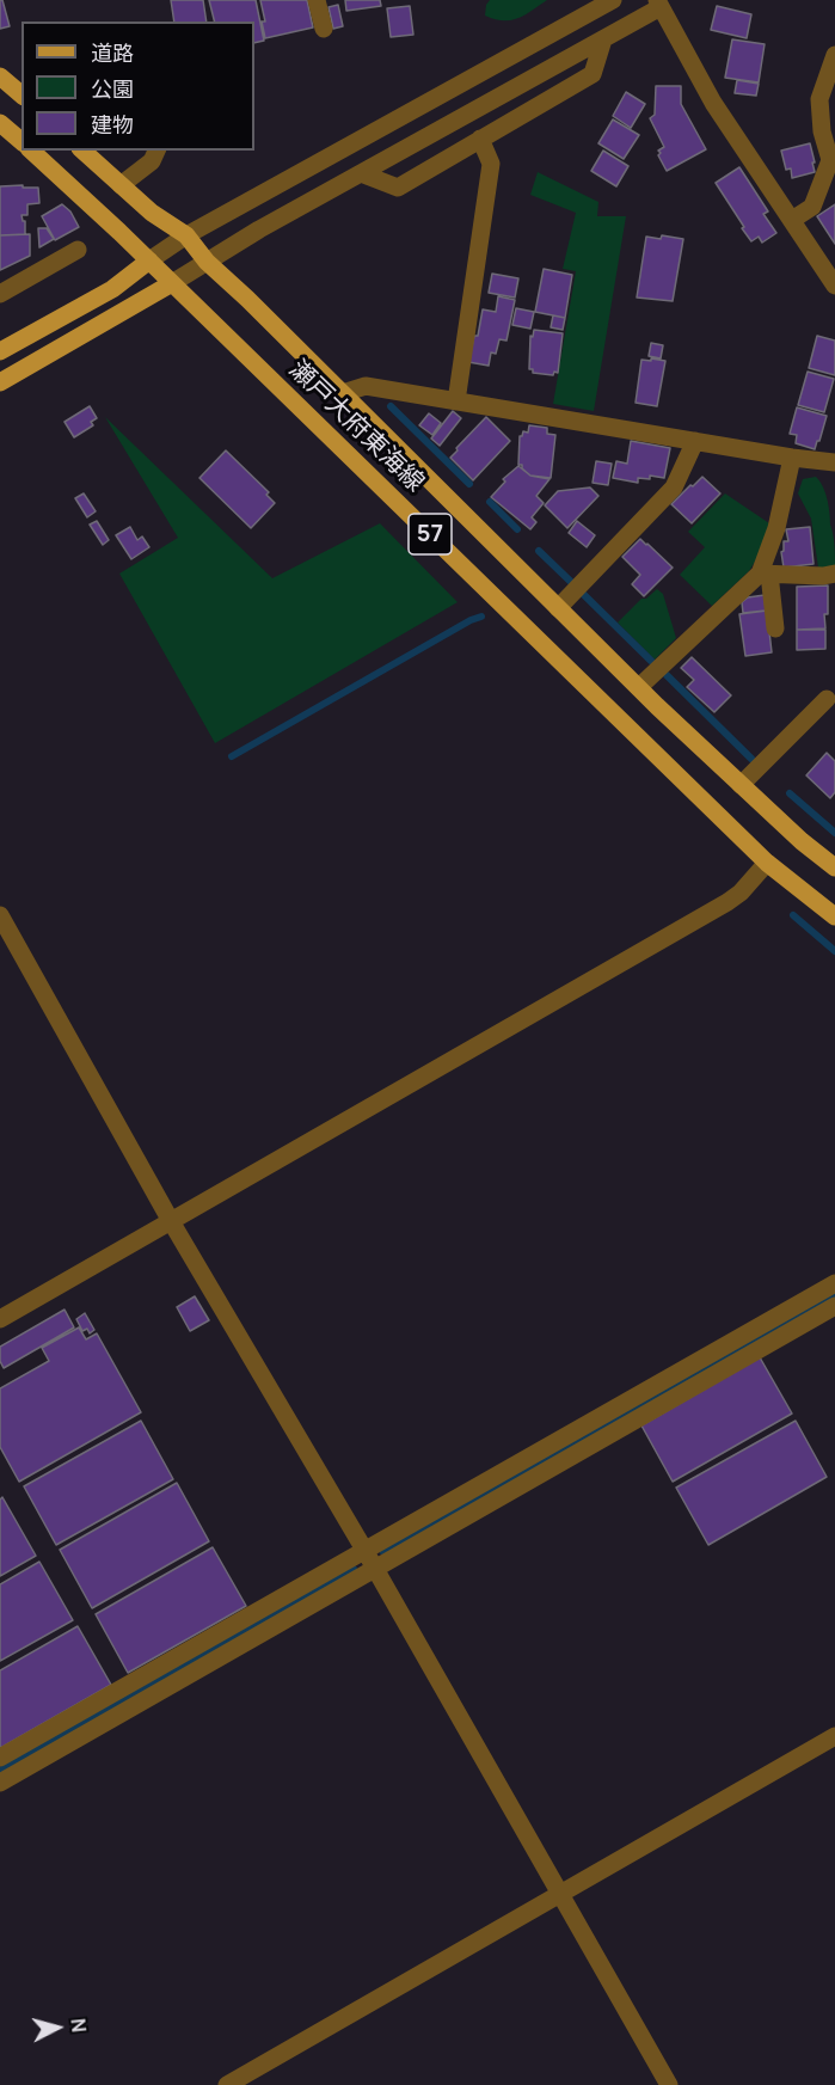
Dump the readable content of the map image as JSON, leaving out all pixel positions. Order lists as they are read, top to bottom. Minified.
{"streets":{"main road":["瀬戸大府東海線","57"]},"legend":["道路","公園","建物"],"north":"right"}
